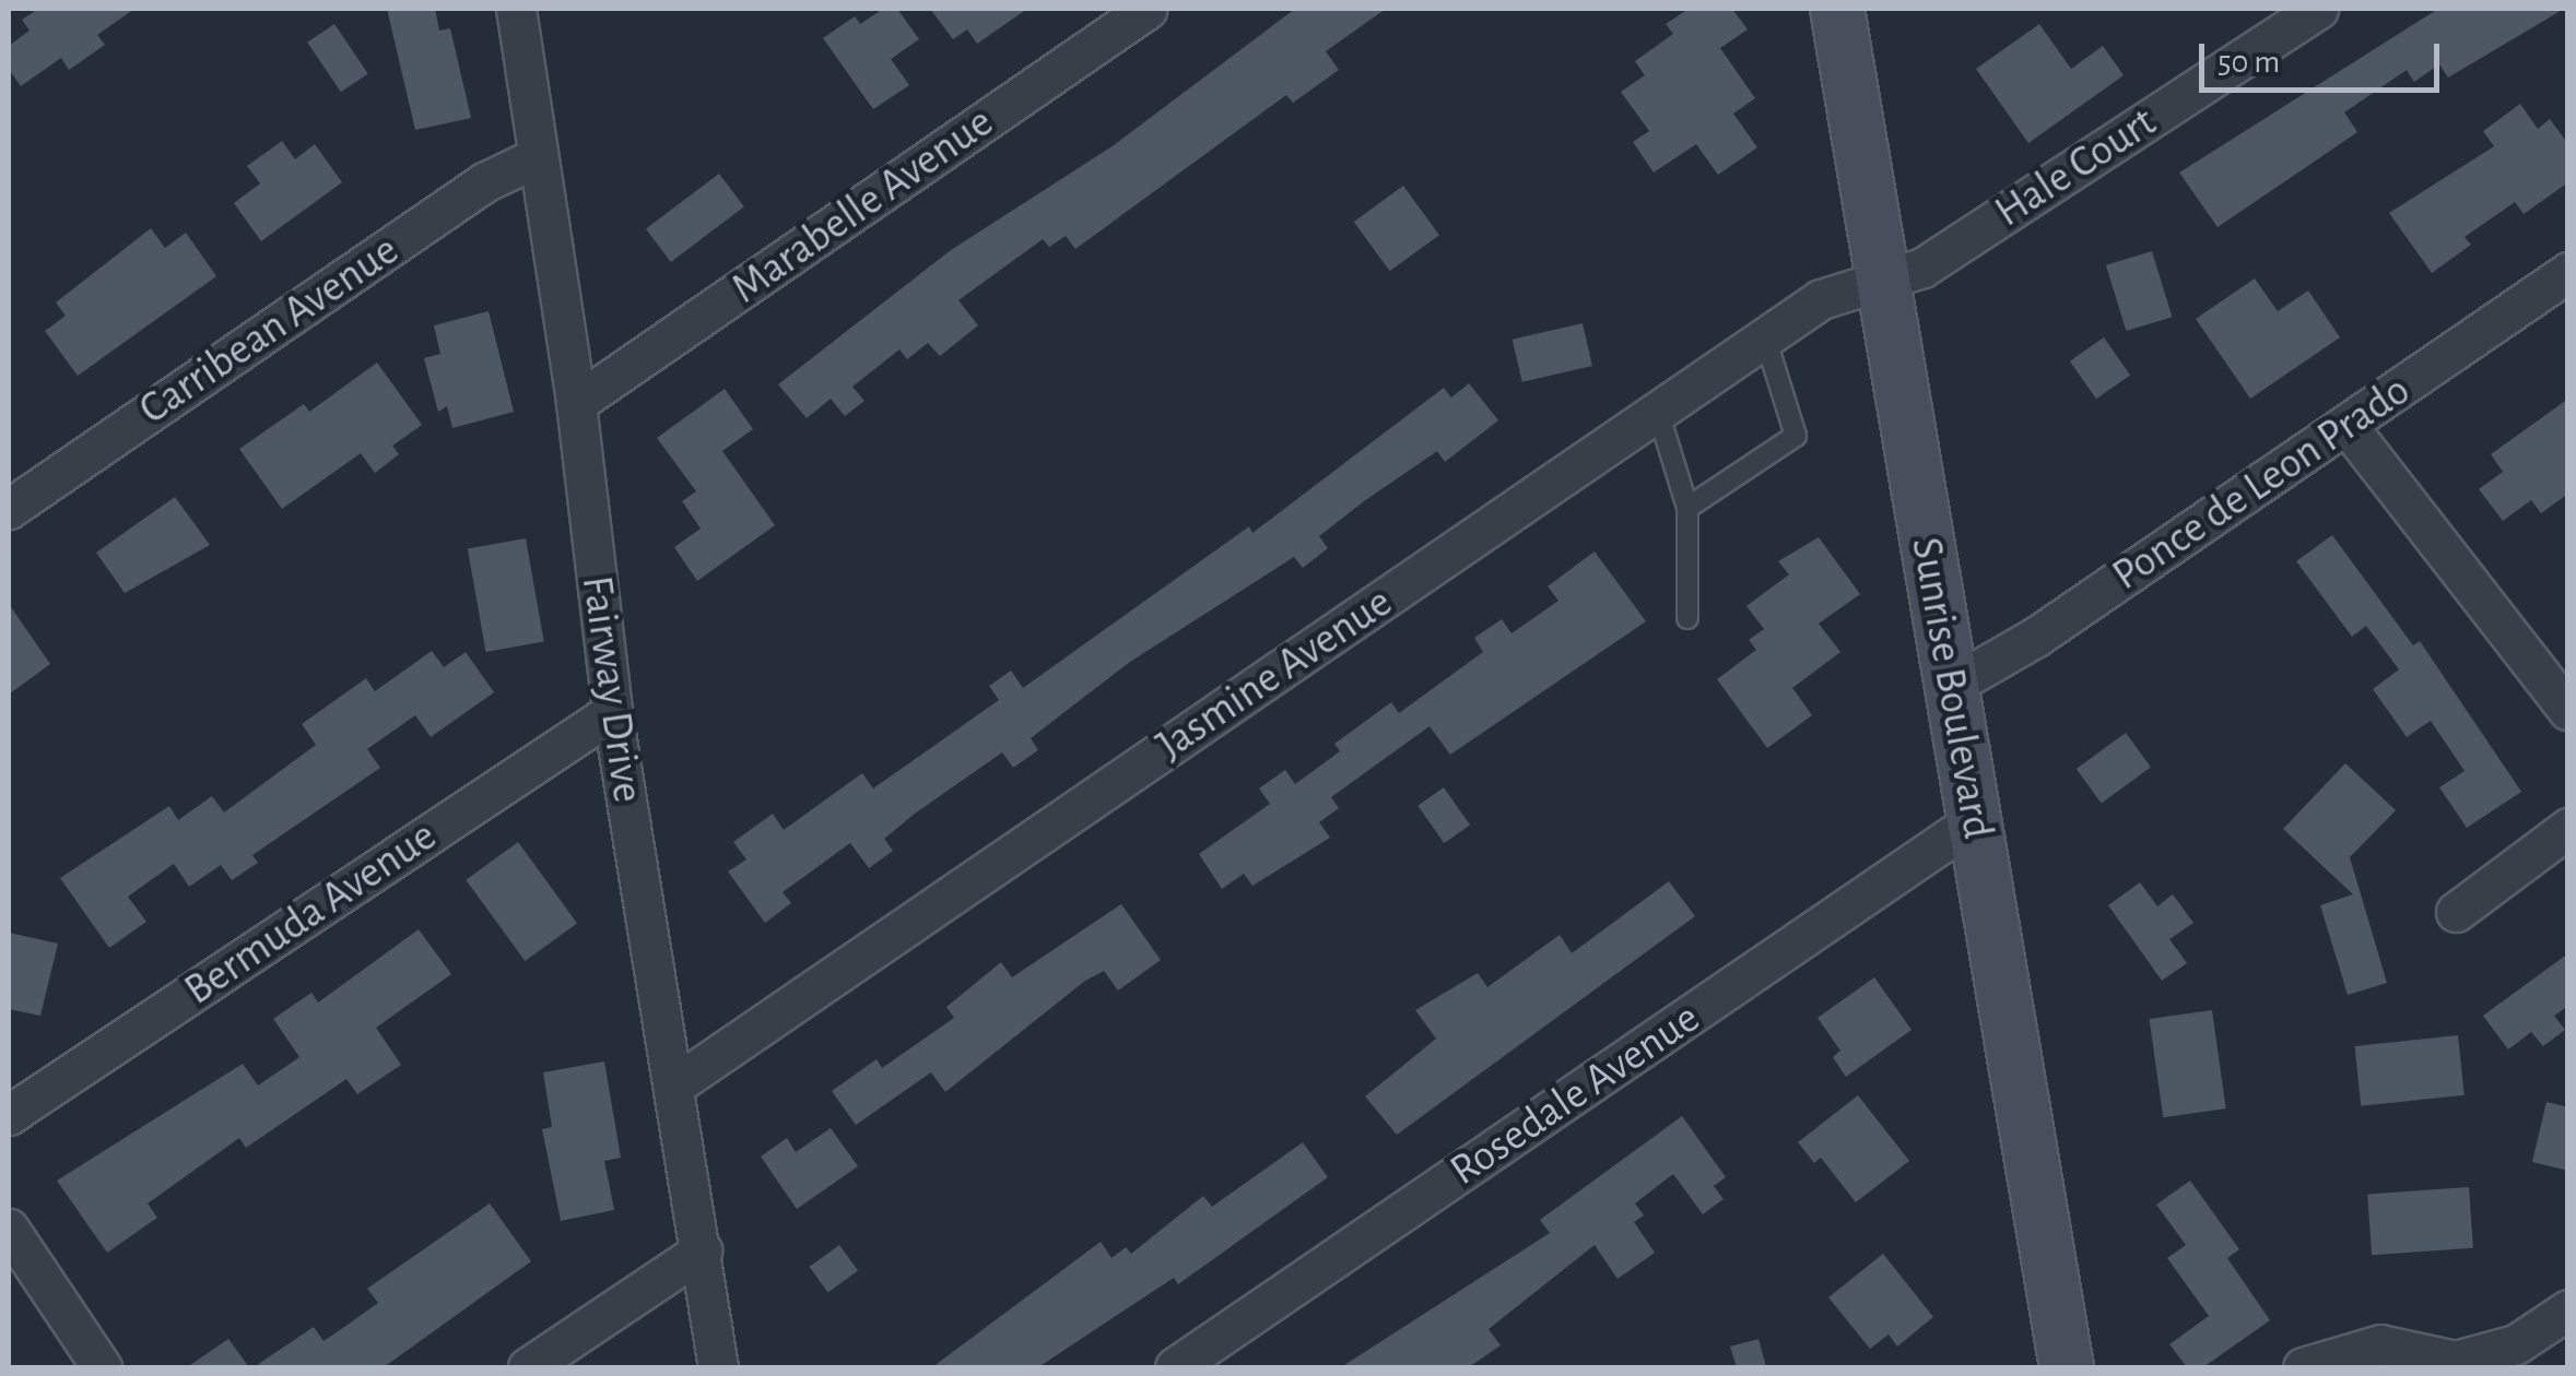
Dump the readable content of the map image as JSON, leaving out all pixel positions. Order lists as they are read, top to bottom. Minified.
{"streets":{"street":["Hale Court","Marabelle Avenue","Carribean Avenue","Ponce de Leon Prado","Jasmine Avenue","Sunrise Boulevard","Fairway Drive","Bermuda Avenue","Rosedale Avenue"]},"crossings":[["Hale Court","Jasmine Avenue"],["Hale Court","Sunrise Boulevard"],["Marabelle Avenue","Fairway Drive"],["Carribean Avenue","Fairway Drive"],["Ponce de Leon Prado","Sunrise Boulevard"],["Jasmine Avenue","Sunrise Boulevard"],["Jasmine Avenue","Fairway Drive"],["Sunrise Boulevard","Rosedale Avenue"],["Fairway Drive","Bermuda Avenue"]],"scale_bar":"50 m"}
